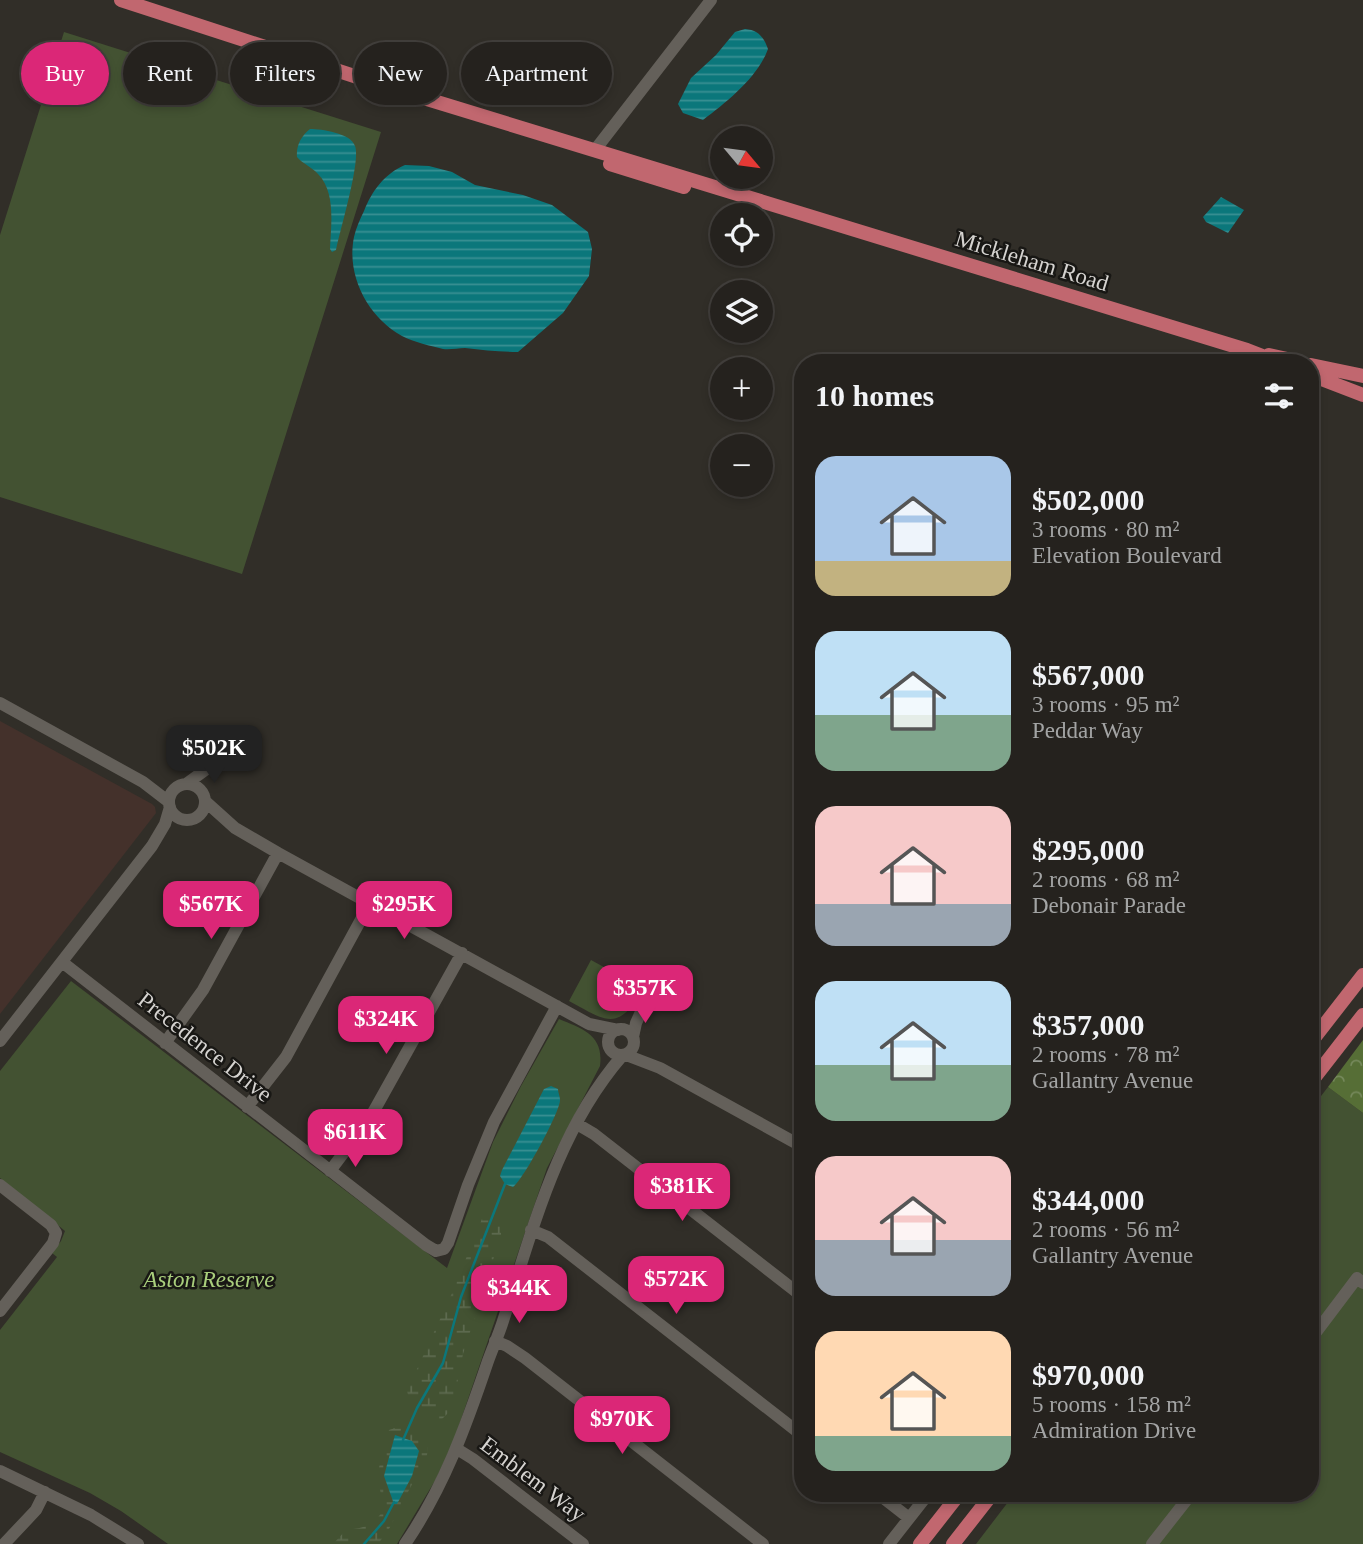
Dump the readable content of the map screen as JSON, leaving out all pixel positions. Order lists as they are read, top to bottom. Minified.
{"streets":{"main road":["Mickleham Road"],"street":["Precedence Drive","Emblem Way"]},"parks":["Aston Reserve"],"north":"bottom right","page":{"chip":["Buy","Rent","Filters","New","Apartment"],"map_buttons":["+","−"],"heading":"10 homes","list":[{"name":"$502,000","note":"3 rooms · 80 m² · Elevation Boulevard"},{"name":"$567,000","note":"3 rooms · 95 m² · Peddar Way"},{"name":"$295,000","note":"2 rooms · 68 m² · Debonair Parade"},{"name":"$357,000","note":"2 rooms · 78 m² · Gallantry Avenue"},{"name":"$344,000","note":"2 rooms · 56 m² · Gallantry Avenue"},{"name":"$970,000","note":"5 rooms · 158 m² · Admiration Drive"}],"price":["$502K","$567K","$295K","$357K","$324K","$611K","$381K","$572K","$344K","$970K"]}}
